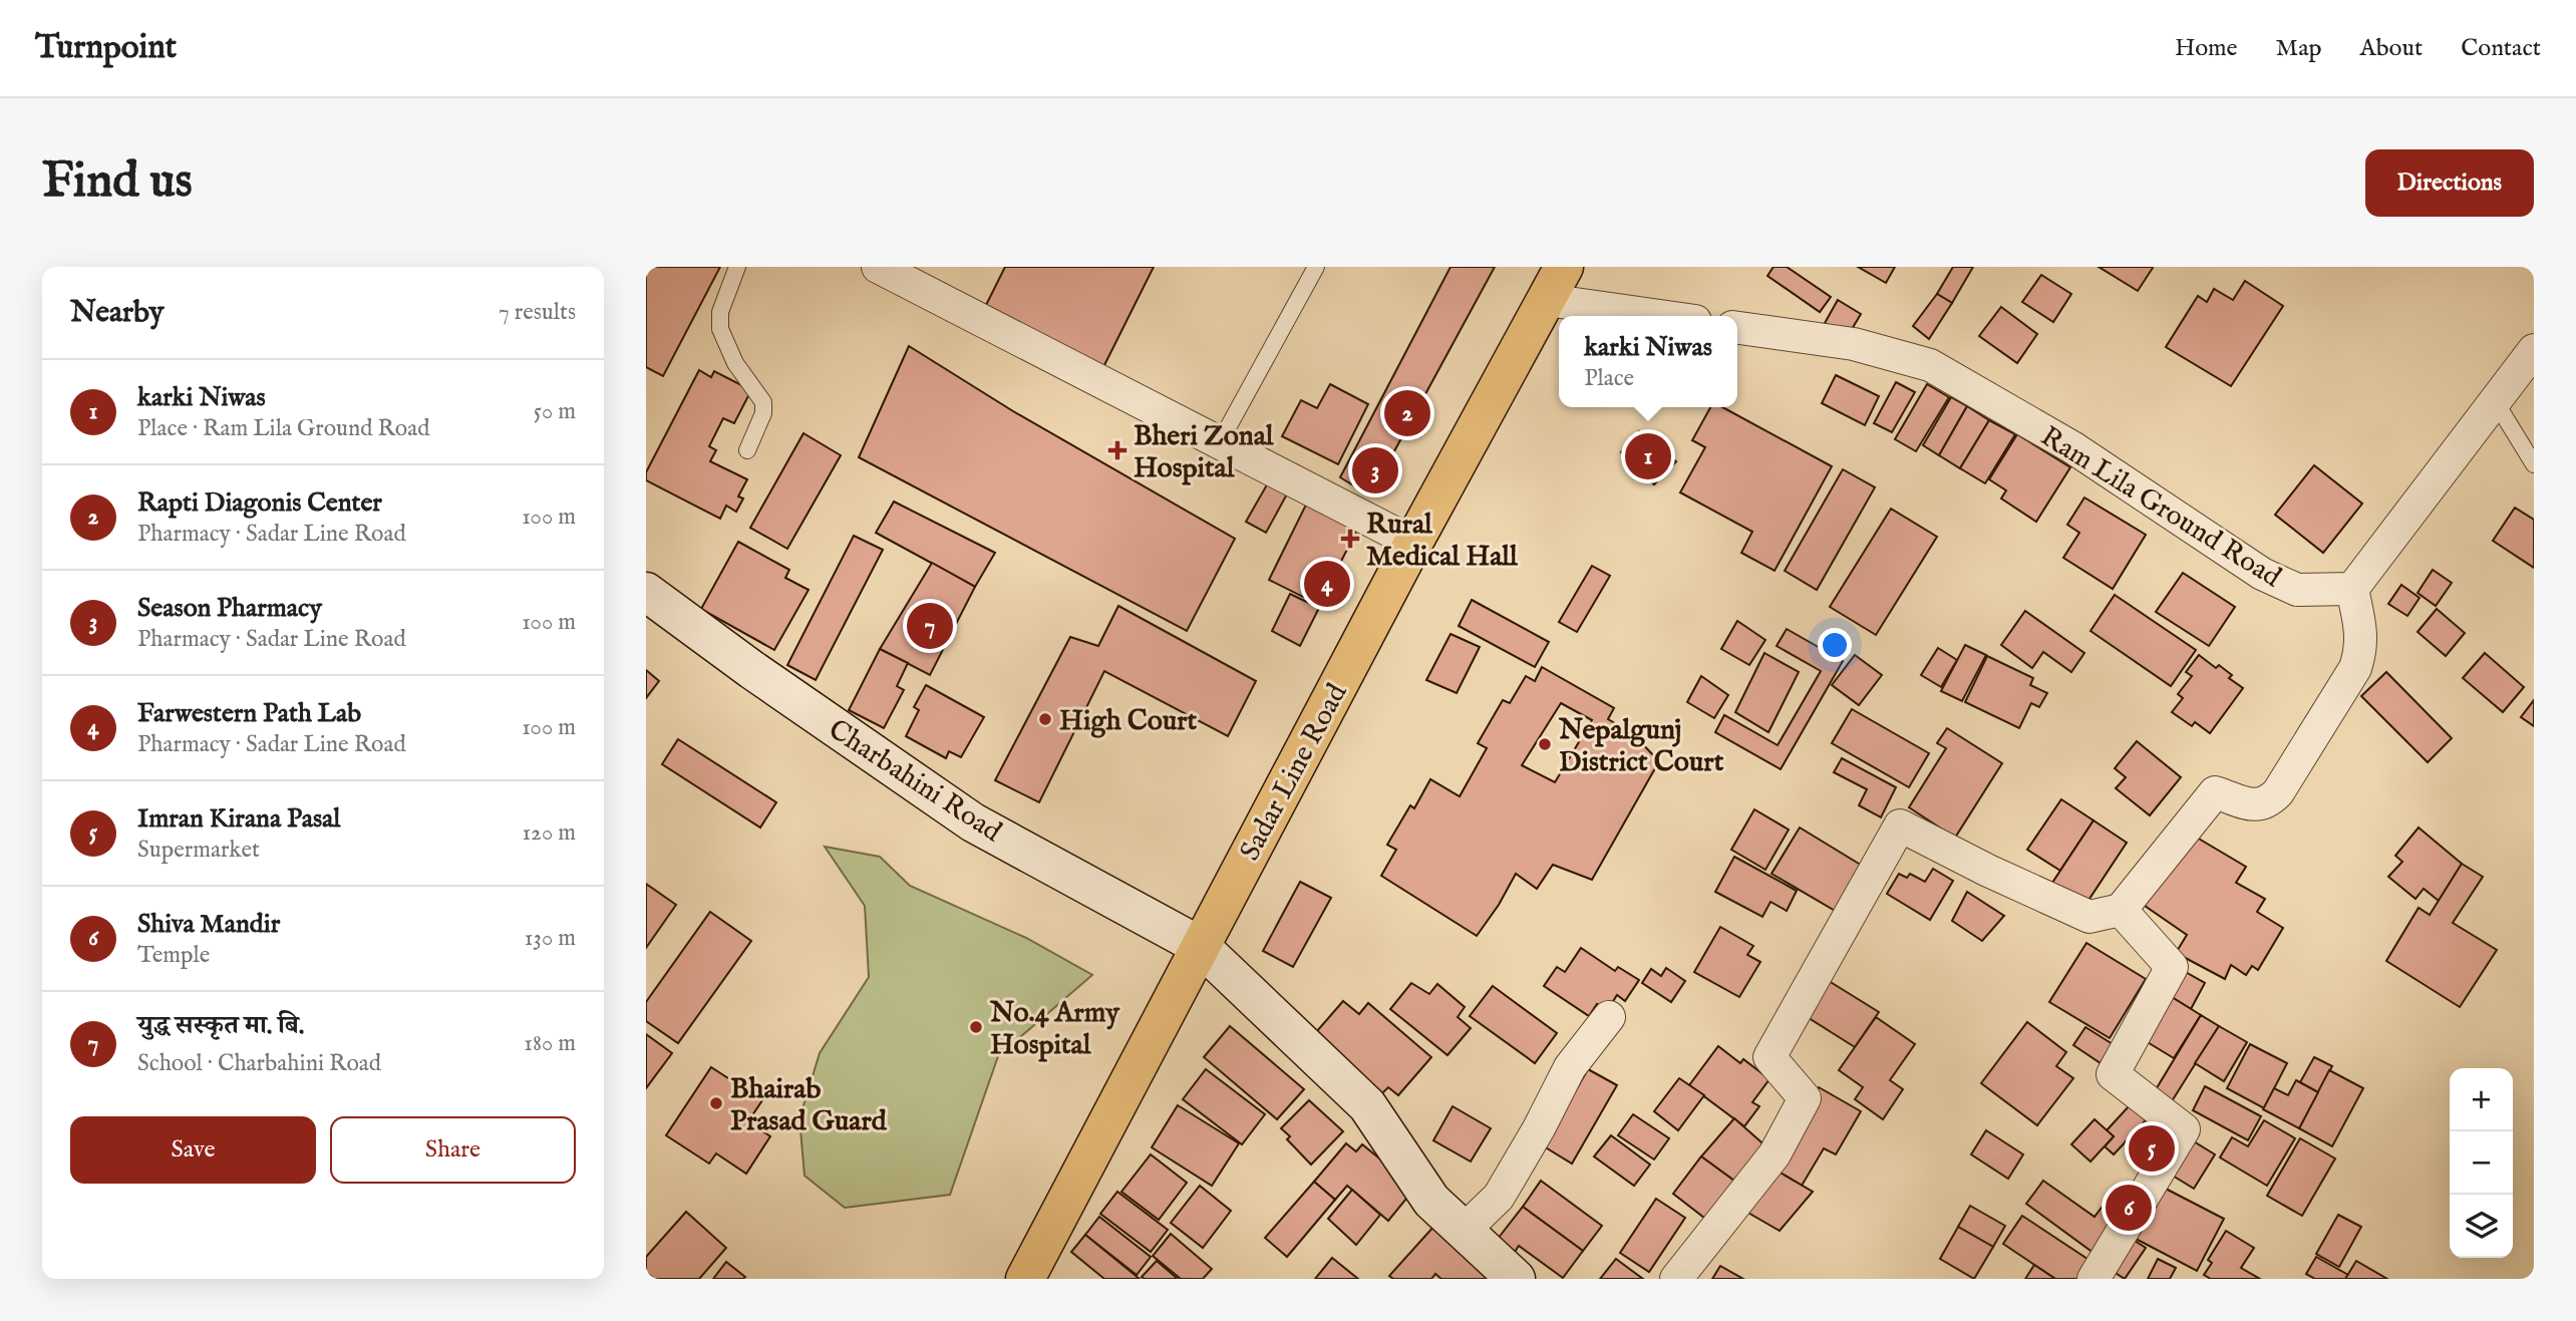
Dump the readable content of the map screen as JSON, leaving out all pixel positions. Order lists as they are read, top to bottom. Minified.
{"streets":{"main road":["Sadar Line Road","Charbahini Road"],"street":["Ram Lila Ground Road"]},"crossings":[["Sadar Line Road","Charbahini Road"]],"places":{"health":["Bheri Zonal Hospital","Rural Medical Hall"],"other":["High Court","Nepalgunj District Court","No.4 Army Hospital","Bhairab Prasad Guard"]},"page":{"header":"Turnpoint","nav":["Home","Map","About","Contact"],"buttons":["Directions",["Save","Share"]],"title":"Find us","heading":["Nearby","7 results"],"popup":["karki Niwas","Place"],"list":[{"mark":"1","name":"karki Niwas","note":"Place · Ram Lila Ground Road","value":"50 m"},{"mark":"2","name":"Rapti Diagonis Center","note":"Pharmacy · Sadar Line Road","value":"100 m"},{"mark":"3","name":"Season Pharmacy","note":"Pharmacy · Sadar Line Road","value":"100 m"},{"mark":"4","name":"Farwestern Path Lab","note":"Pharmacy · Sadar Line Road","value":"100 m"},{"mark":"5","name":"Imran Kirana Pasal","note":"Supermarket","value":"120 m"},{"mark":"6","name":"Shiva Mandir","note":"Temple","value":"130 m"},{"mark":"7","name":"युद्ध सस्कृत मा. बि.","note":"School · Charbahini Road","value":"180 m"}],"pins":["2","1","3","4","7","5","6"],"map_buttons":["+","−"]}}
